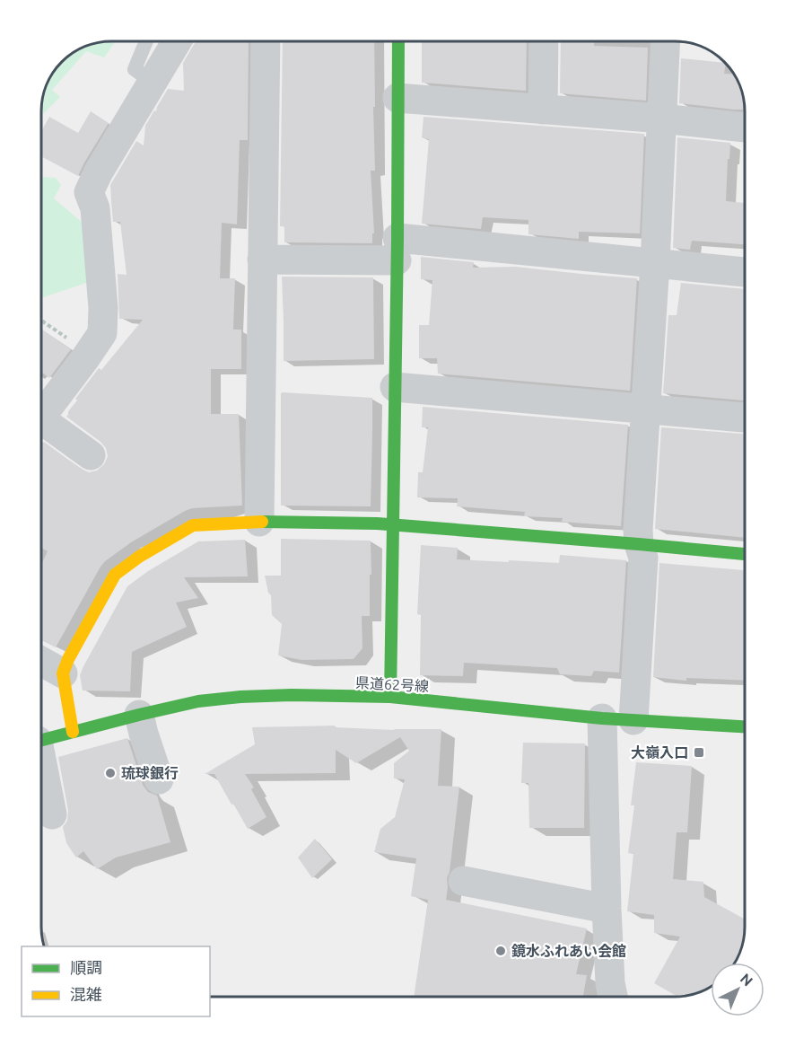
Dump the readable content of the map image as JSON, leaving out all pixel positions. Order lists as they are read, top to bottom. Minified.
{"streets":{"street":["県道62号線"]},"places":{"transit":["大嶺入口"],"other":["琉球銀行","鏡水ふれあい会館"]},"legend":["順調","混雑"],"north":"top right"}
